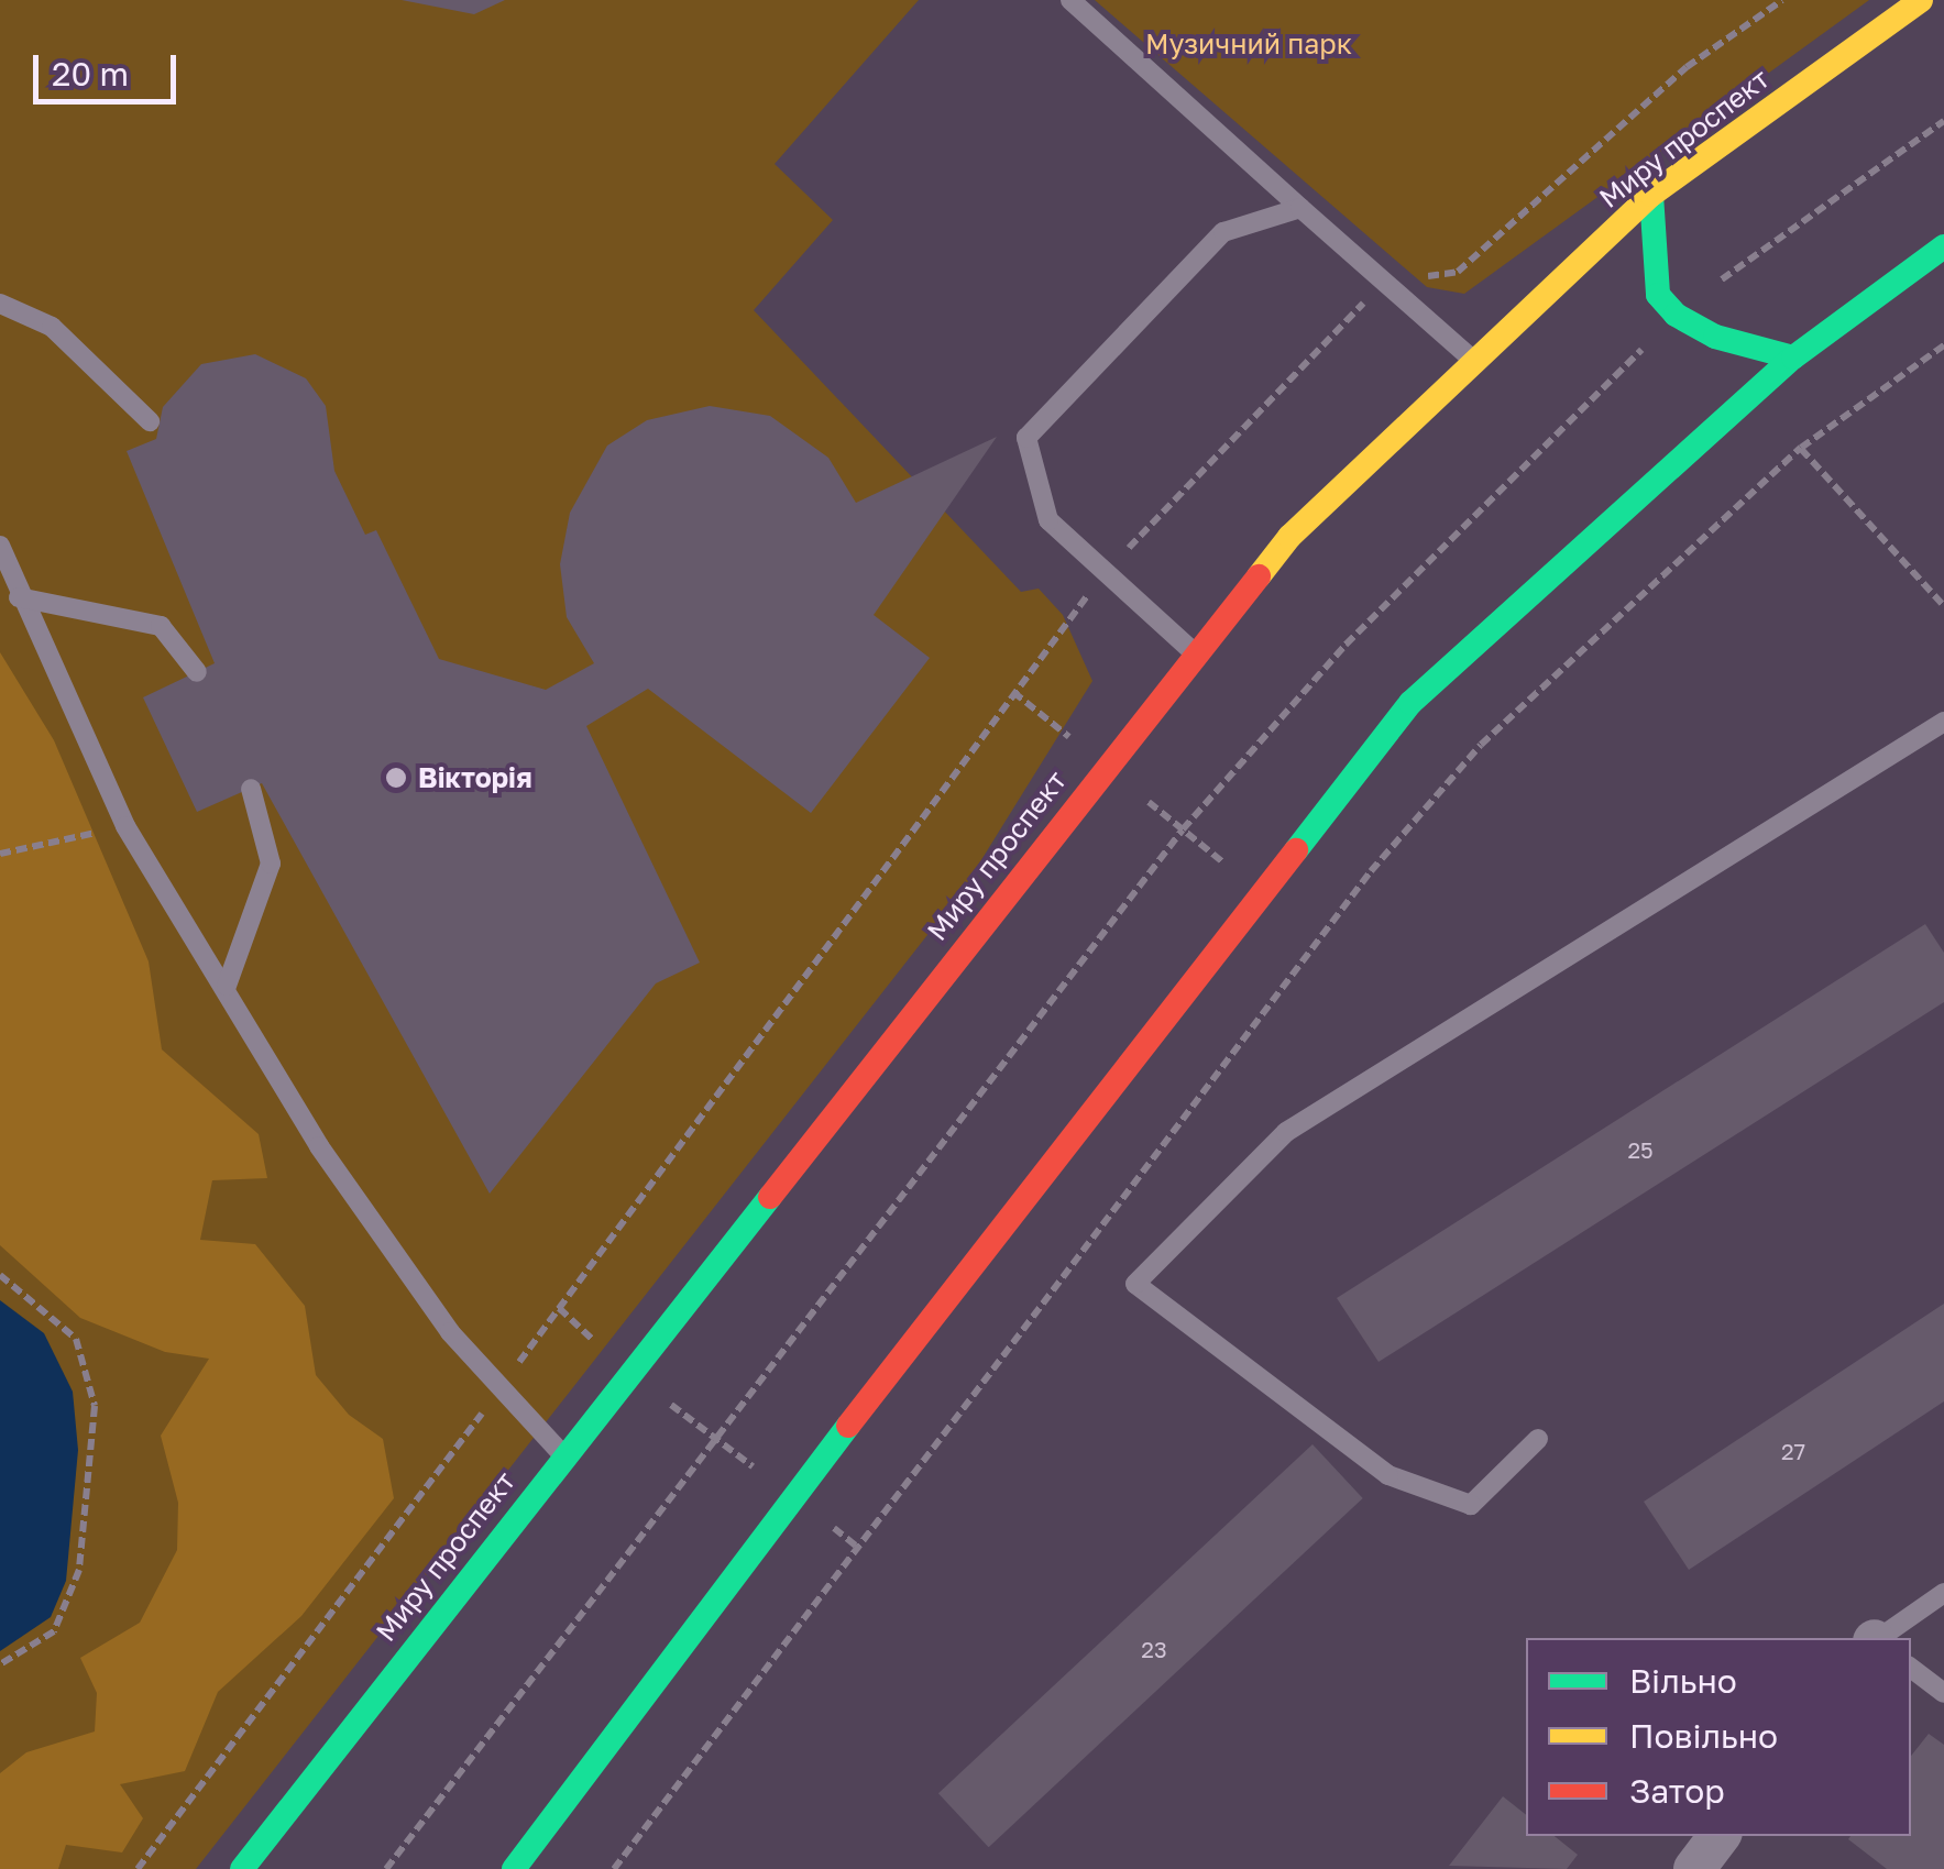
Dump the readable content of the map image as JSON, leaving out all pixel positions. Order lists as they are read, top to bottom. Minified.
{"streets":{"main road":["Миру проспект"]},"parks":["Музичний парк"],"places":["Вікторія"],"house_numbers":["25","27","23"],"legend":["Вільно","Повільно","Затор"],"scale_bar":"20 m"}
